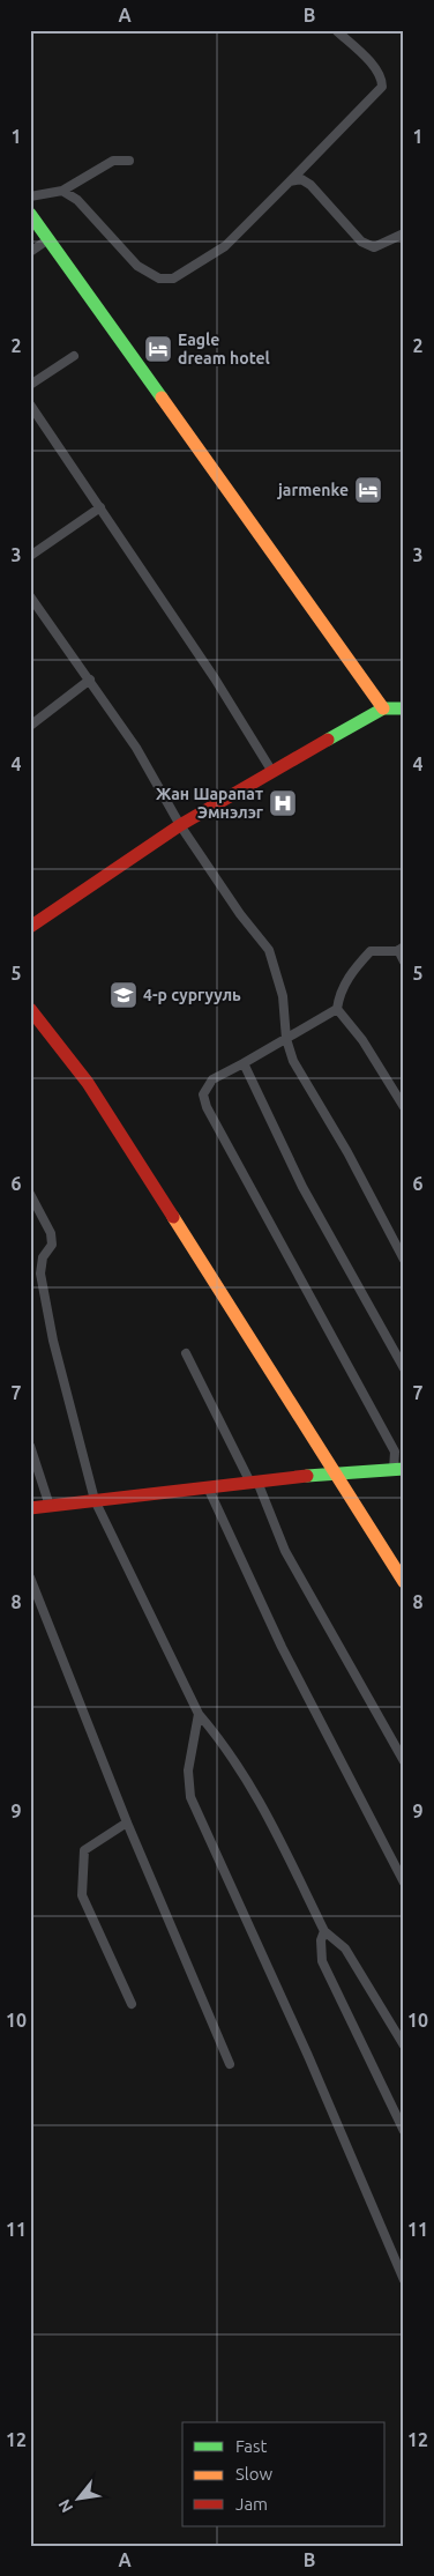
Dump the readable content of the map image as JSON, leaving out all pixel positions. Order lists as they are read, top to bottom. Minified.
{"places":{"hotel":["Eagle dream hotel","jarmenke"],"hospital":["Жан Шарапат Эмнэлэг"],"school or university":["4-р сургууль"]},"legend":["Fast","Slow","Jam"],"north":"bottom left","grid":{"columns":["A","B"],"rows":["1","2","3","4","5","6","7","8","9","10","11","12"]}}
